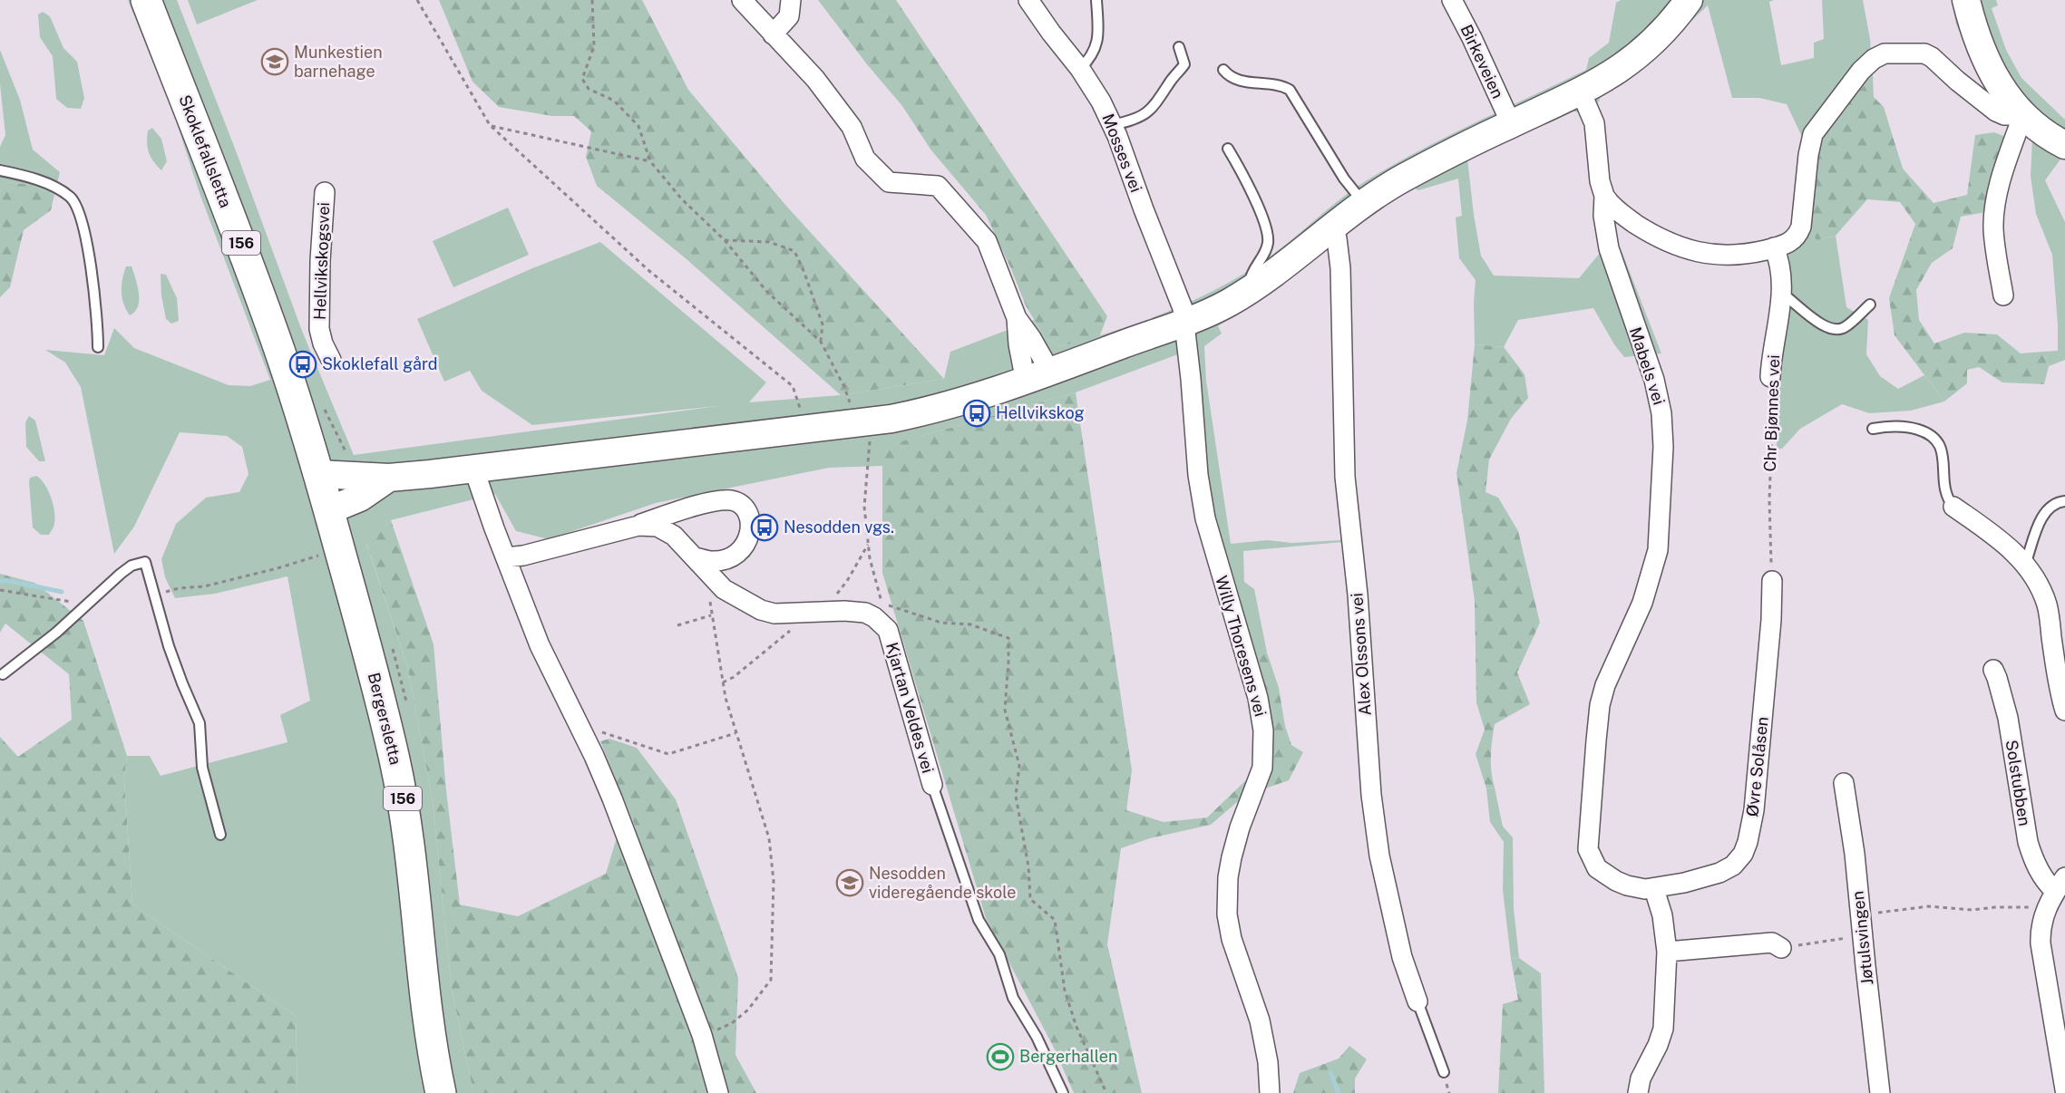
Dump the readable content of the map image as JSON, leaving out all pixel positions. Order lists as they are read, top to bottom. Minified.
{"streets":{"main road":["Skoklefallsletta","156","Bergersletta"],"street":["Birkeveien","Mosses vei","Hellvikskogsvei","Mabels vei","Chr Bjønnes vei","Willy Thoresens vei","Alex Olssons vei","Kjartan Veldes vei","Øvre Solåsen","Solstubben","Jøtulsvingen"]},"crossings":[["Skoklefallsletta","Bergersletta"],["Mosses vei","Willy Thoresens vei"],["Mabels vei","Øvre Solåsen"],["Chr Bjønnes vei","Øvre Solåsen"]],"places":{"school or university":["Munkestien barnehage","Nesodden videregående skole"],"bus stop":["Skoklefall gård","Hellvikskog","Nesodden vgs."],"sports":["Bergerhallen"]}}
